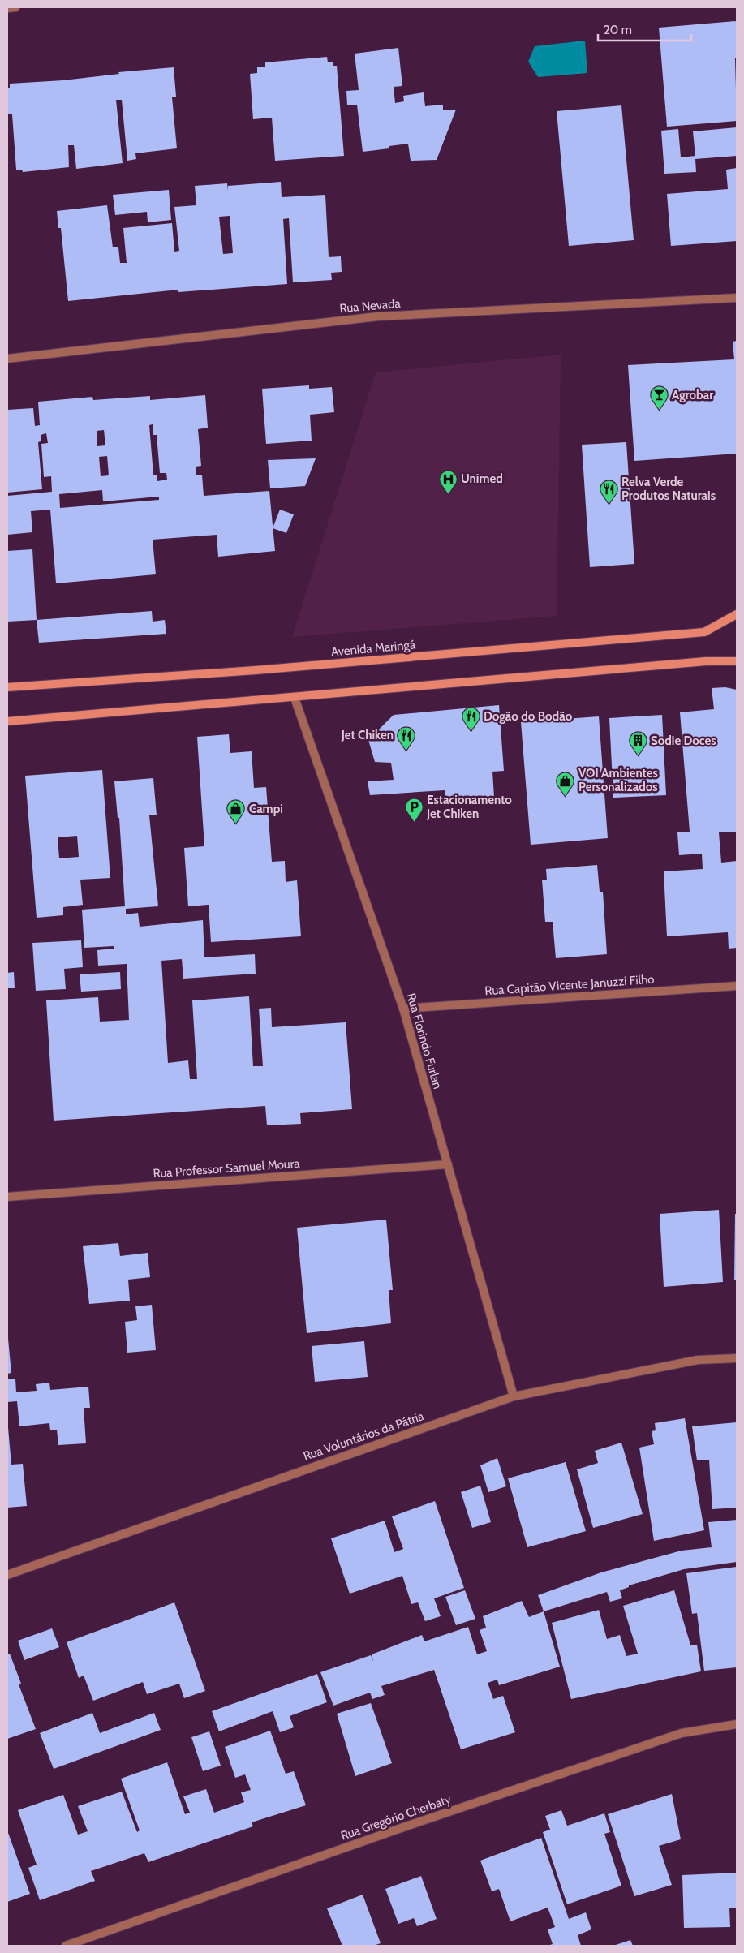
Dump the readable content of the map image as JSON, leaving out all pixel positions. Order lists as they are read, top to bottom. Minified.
{"streets":{"main road":["Avenida Maringá"],"street":["Rua Nevada","Rua Capitão Vicente Januzzi Filho","Rua Florindo Furlan","Rua Professor Samuel Moura","Rua Voluntários da Pátria","Rua Gregório Cherbaty"]},"crossings":[["Rua Capitão Vicente Januzzi Filho","Rua Florindo Furlan"],["Rua Florindo Furlan","Rua Professor Samuel Moura"],["Rua Florindo Furlan","Rua Voluntários da Pátria"]],"places":{"bar":["Agrobar"],"hospital":["Unimed"],"restaurant":["Relva Verde Produtos Naturais","Dogão do Bodão","Jet Chiken"],"building":["Sodie Doces"],"shop":["VOI Ambientes Personalizados","Campi"],"parking":["Estacionamento Jet Chiken"]},"scale_bar":"20 m"}
